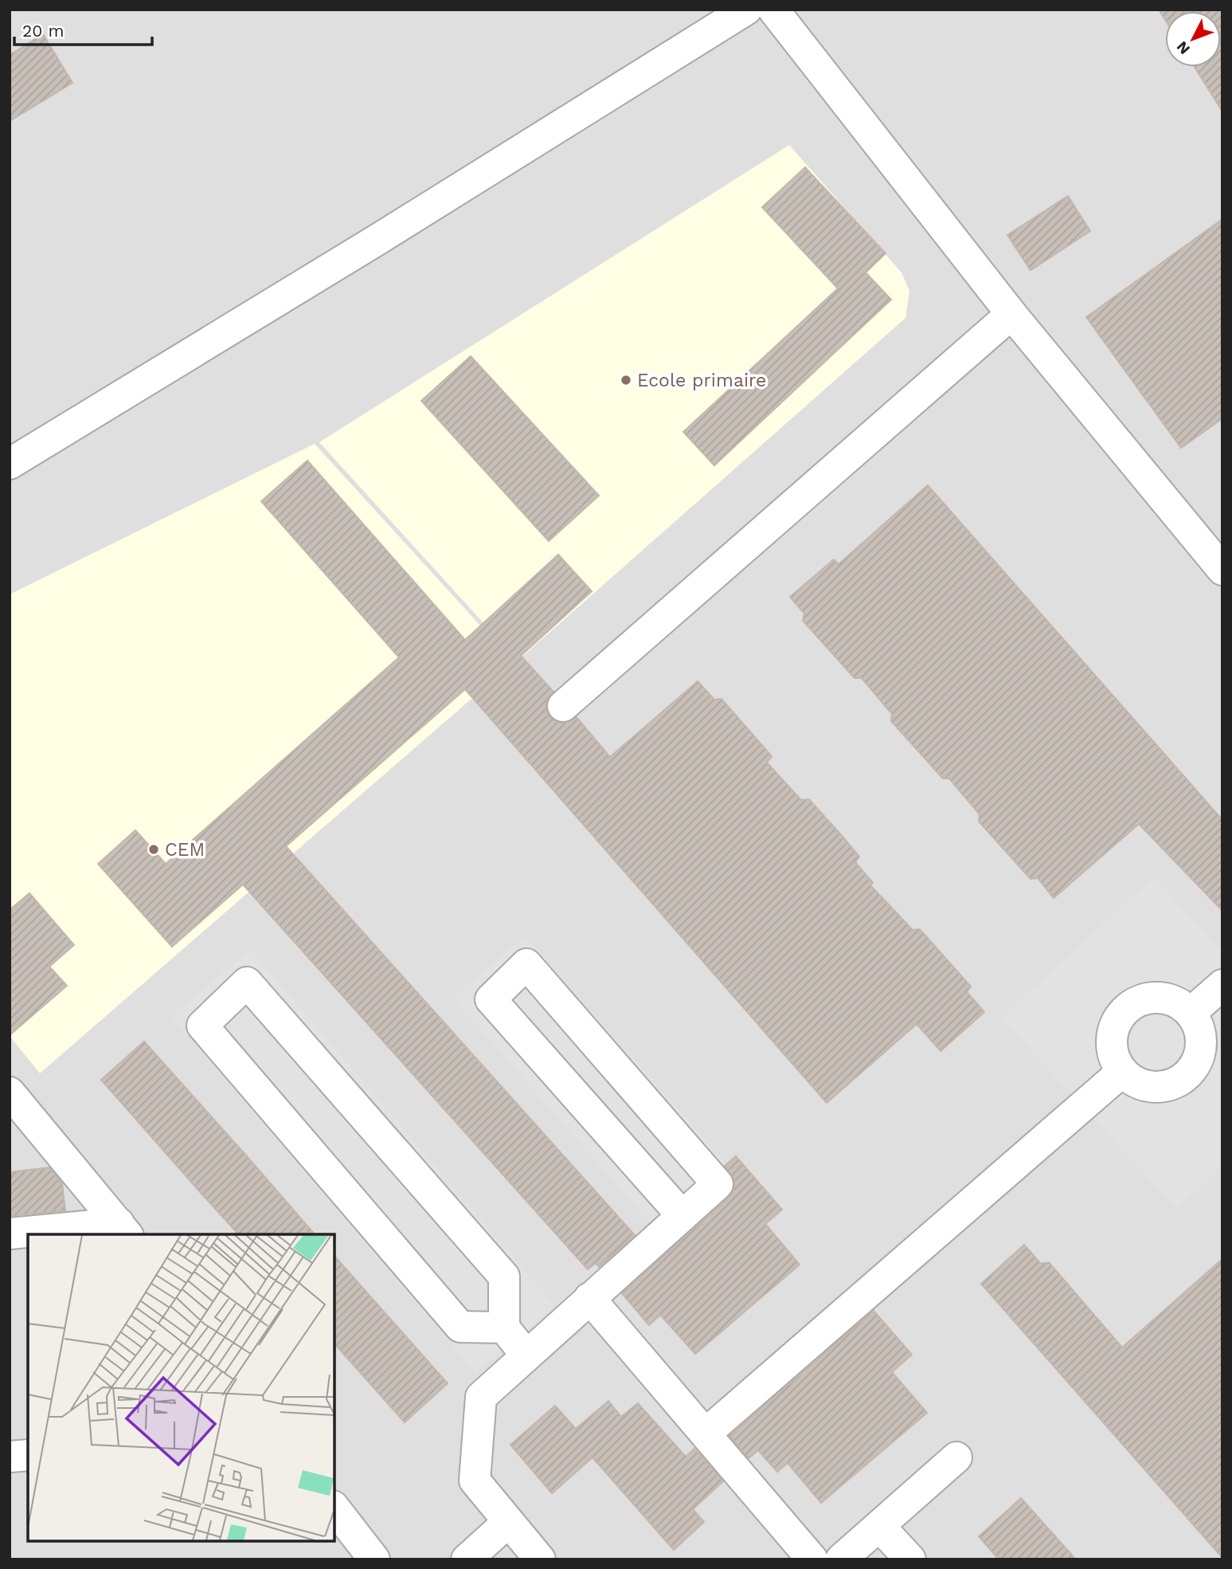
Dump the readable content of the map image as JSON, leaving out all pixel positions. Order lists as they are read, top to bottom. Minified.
{"places":["Ecole primaire","CEM"],"scale_bar":"20 m","north":"bottom left"}
